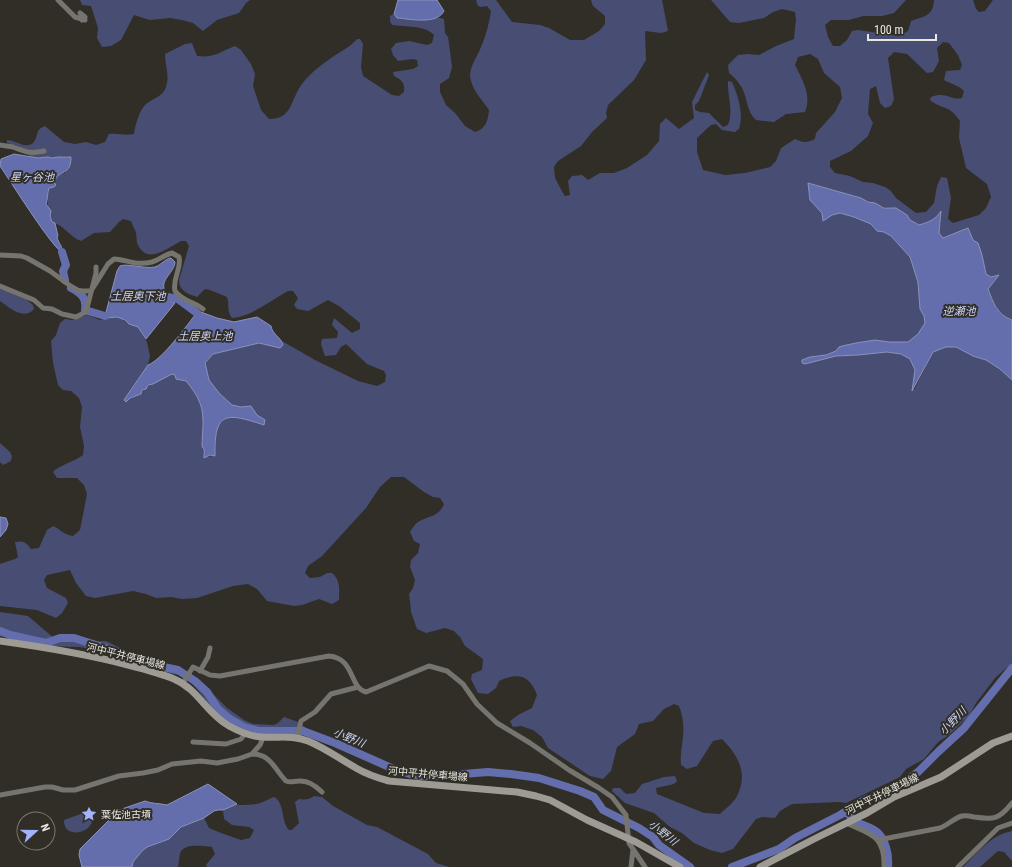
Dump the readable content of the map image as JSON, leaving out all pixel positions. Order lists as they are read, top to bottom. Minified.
{"streets":{"main road":["河中平井停車場線"]},"water":["星ヶ谷池","土居奥下池","逆瀬池","土居奥上池","小野川"],"places":{"place":["葉佐池古墳"]},"scale_bar":"100 m","north":"right"}
